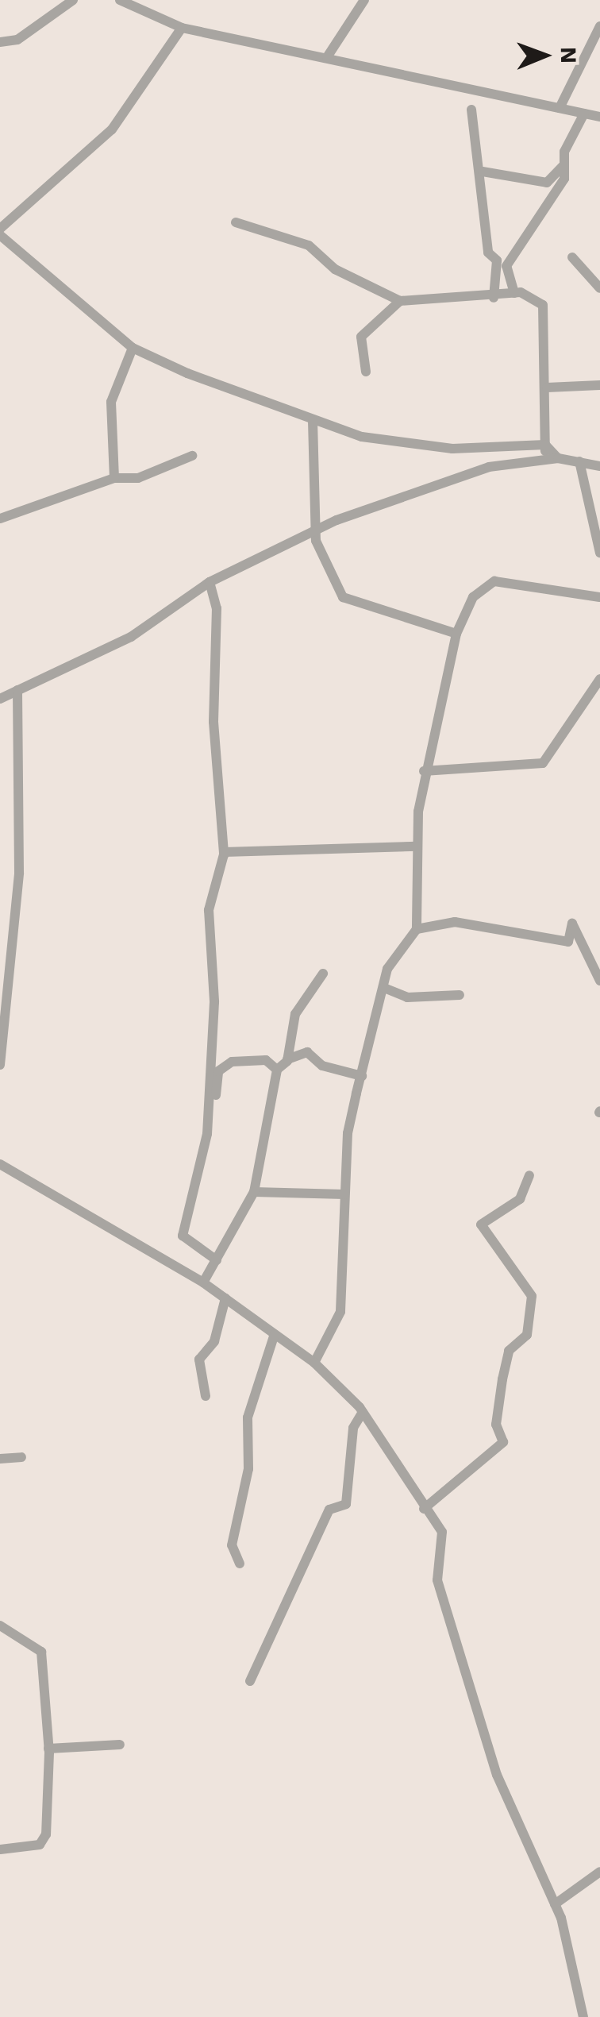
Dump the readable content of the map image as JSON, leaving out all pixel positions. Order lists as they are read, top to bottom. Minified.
{"north":"right"}
